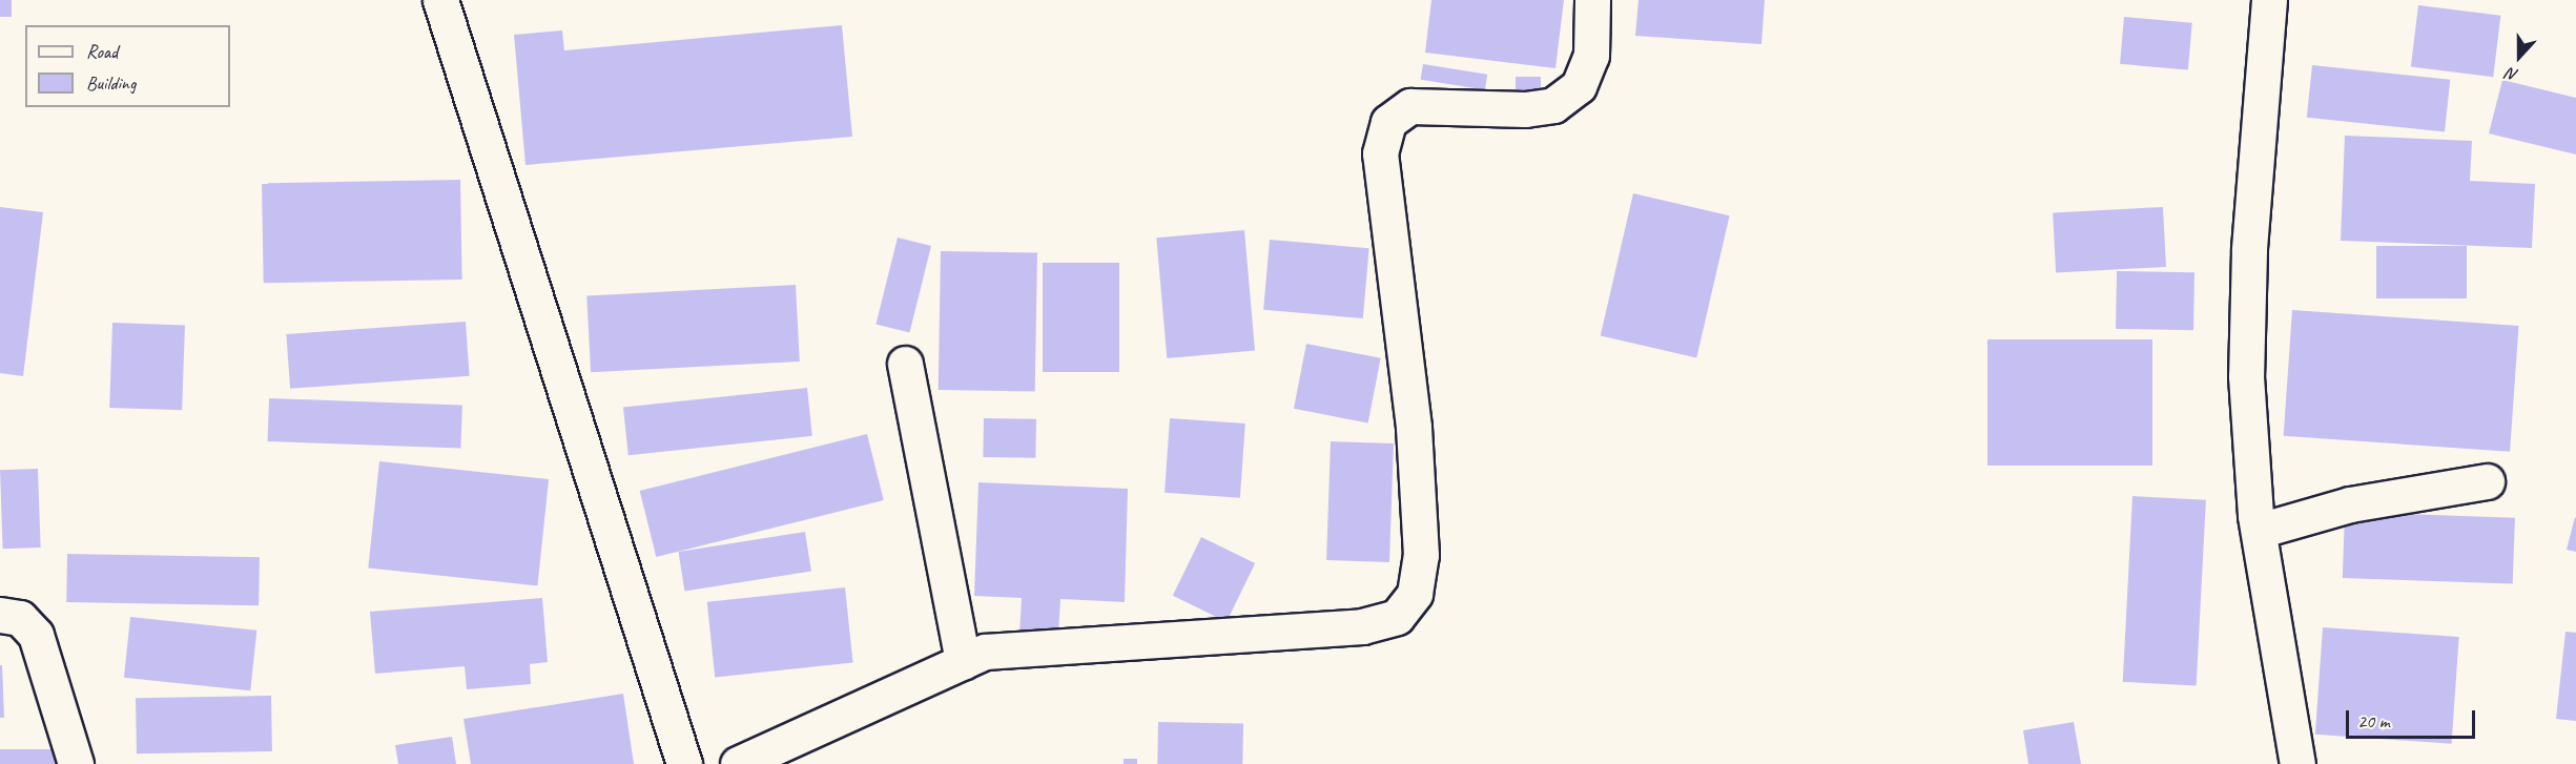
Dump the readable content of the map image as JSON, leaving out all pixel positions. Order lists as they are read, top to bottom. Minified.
{"legend":["Road","Building"],"scale_bar":"20 m","north":"bottom"}
